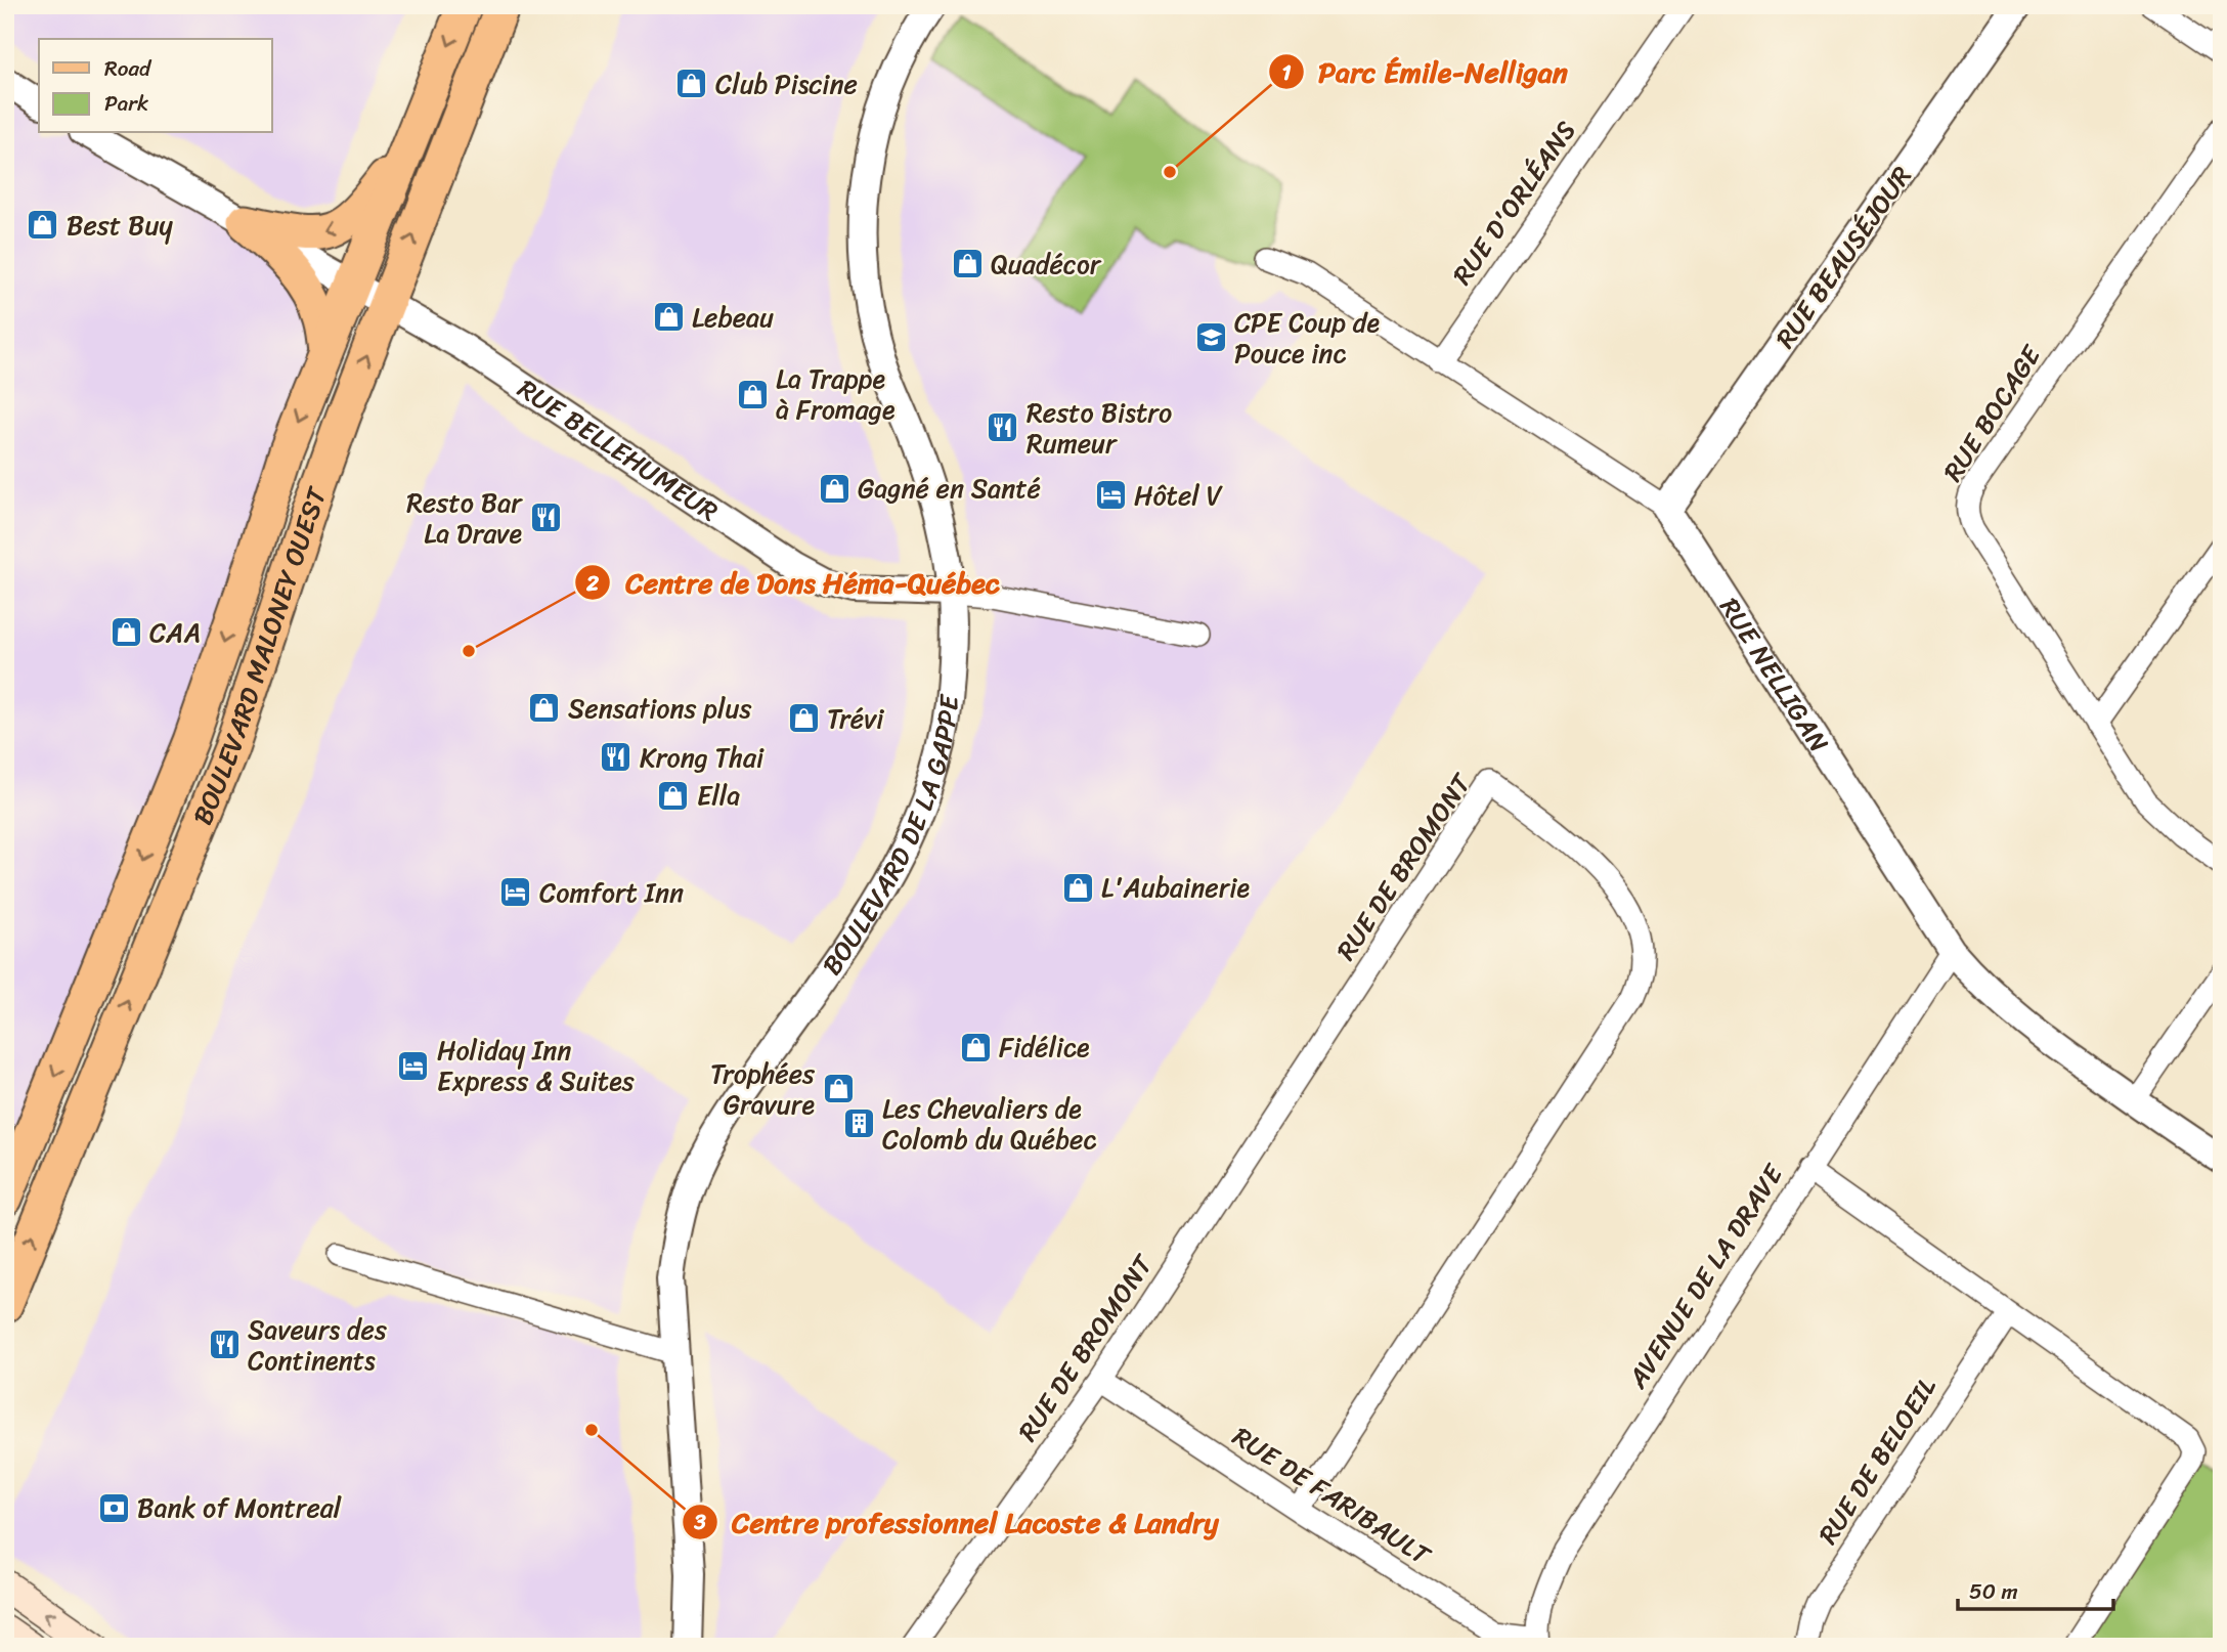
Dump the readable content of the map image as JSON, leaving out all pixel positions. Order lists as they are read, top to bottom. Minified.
{"streets":{"main road":["BOULEVARD MALONEY OUEST"],"street":["RUE D'ORLÉANS","RUE BEAUSÉJOUR","RUE BOCAGE","RUE BELLEHUMEUR","RUE NELLIGAN","BOULEVARD DE LA GAPPE","RUE DE BROMONT","AVENUE DE LA DRAVE","RUE DE BELOEIL","RUE DE FARIBAULT"]},"crossings":[["RUE D'ORLÉANS","RUE NELLIGAN"],["RUE BEAUSÉJOUR","RUE NELLIGAN"],["RUE BELLEHUMEUR","BOULEVARD MALONEY OUEST"],["RUE BELLEHUMEUR","BOULEVARD DE LA GAPPE"],["RUE NELLIGAN","AVENUE DE LA DRAVE"],["RUE DE BROMONT","RUE DE FARIBAULT"],["AVENUE DE LA DRAVE","RUE DE FARIBAULT"]],"places":{"shop":["Club Piscine","Best Buy","Quadécor","Lebeau","La Trappe à Fromage","Gagné en Santé","CAA","Sensations plus","Trévi","Ella","L'Aubainerie","Fidélice","Trophées Gravure"],"other":["Parc Émile-Nelligan","Centre de Dons Héma-Québec","Centre professionnel Lacoste & Landry"],"school or university":["CPE Coup de Pouce inc"],"restaurant":["Resto Bistro Rumeur","Resto Bar La Drave","Krong Thai","Saveurs des Continents"],"hotel":["Hôtel V","Comfort Inn","Holiday Inn Express & Suites"],"building":["Les Chevaliers de Colomb du Québec"],"bank":["Bank of Montreal"]},"legend":["Road","Park"],"scale_bar":"50 m"}
